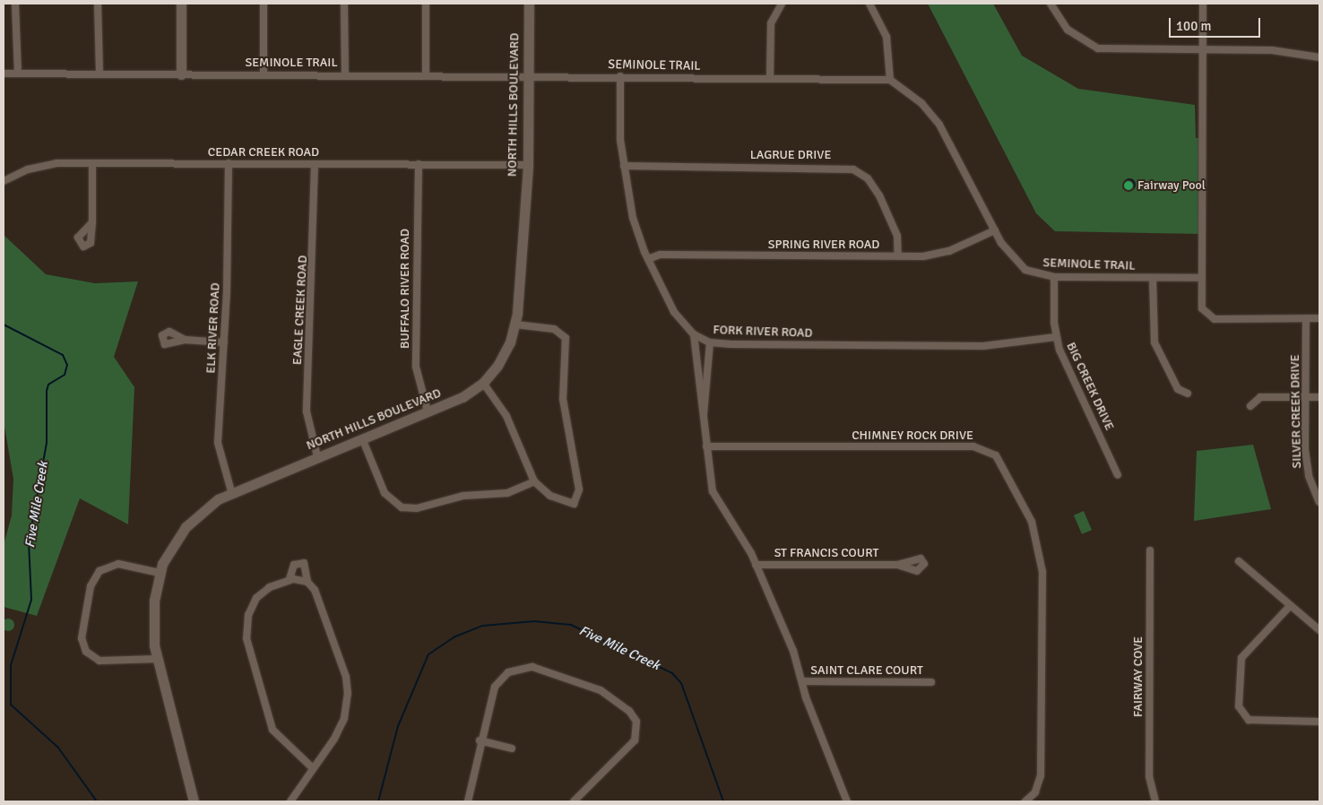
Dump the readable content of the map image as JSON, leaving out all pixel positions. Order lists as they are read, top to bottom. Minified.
{"streets":{"street":["SEMINOLE TRAIL","NORTH HILLS BOULEVARD","CEDAR CREEK ROAD","LAGRUE DRIVE","SPRING RIVER ROAD","BUFFALO RIVER ROAD","EAGLE CREEK ROAD","ELK RIVER ROAD","FORK RIVER ROAD","BIG CREEK DRIVE","SILVER CREEK DRIVE","CHIMNEY ROCK DRIVE","ST FRANCIS COURT","SAINT CLARE COURT","FAIRWAY COVE"]},"crossings":[["SEMINOLE TRAIL","NORTH HILLS BOULEVARD"],["SEMINOLE TRAIL","SPRING RIVER ROAD"],["SEMINOLE TRAIL","FORK RIVER ROAD"],["SEMINOLE TRAIL","BIG CREEK DRIVE"],["NORTH HILLS BOULEVARD","CEDAR CREEK ROAD"],["NORTH HILLS BOULEVARD","BUFFALO RIVER ROAD"],["NORTH HILLS BOULEVARD","EAGLE CREEK ROAD"],["NORTH HILLS BOULEVARD","ELK RIVER ROAD"],["CEDAR CREEK ROAD","BUFFALO RIVER ROAD"],["CEDAR CREEK ROAD","EAGLE CREEK ROAD"],["CEDAR CREEK ROAD","ELK RIVER ROAD"],["LAGRUE DRIVE","SPRING RIVER ROAD"],["LAGRUE DRIVE","FORK RIVER ROAD"],["SPRING RIVER ROAD","FORK RIVER ROAD"],["FORK RIVER ROAD","BIG CREEK DRIVE"]],"water":["Five Mile Creek"],"places":["Fairway Pool"],"scale_bar":"100 m"}
